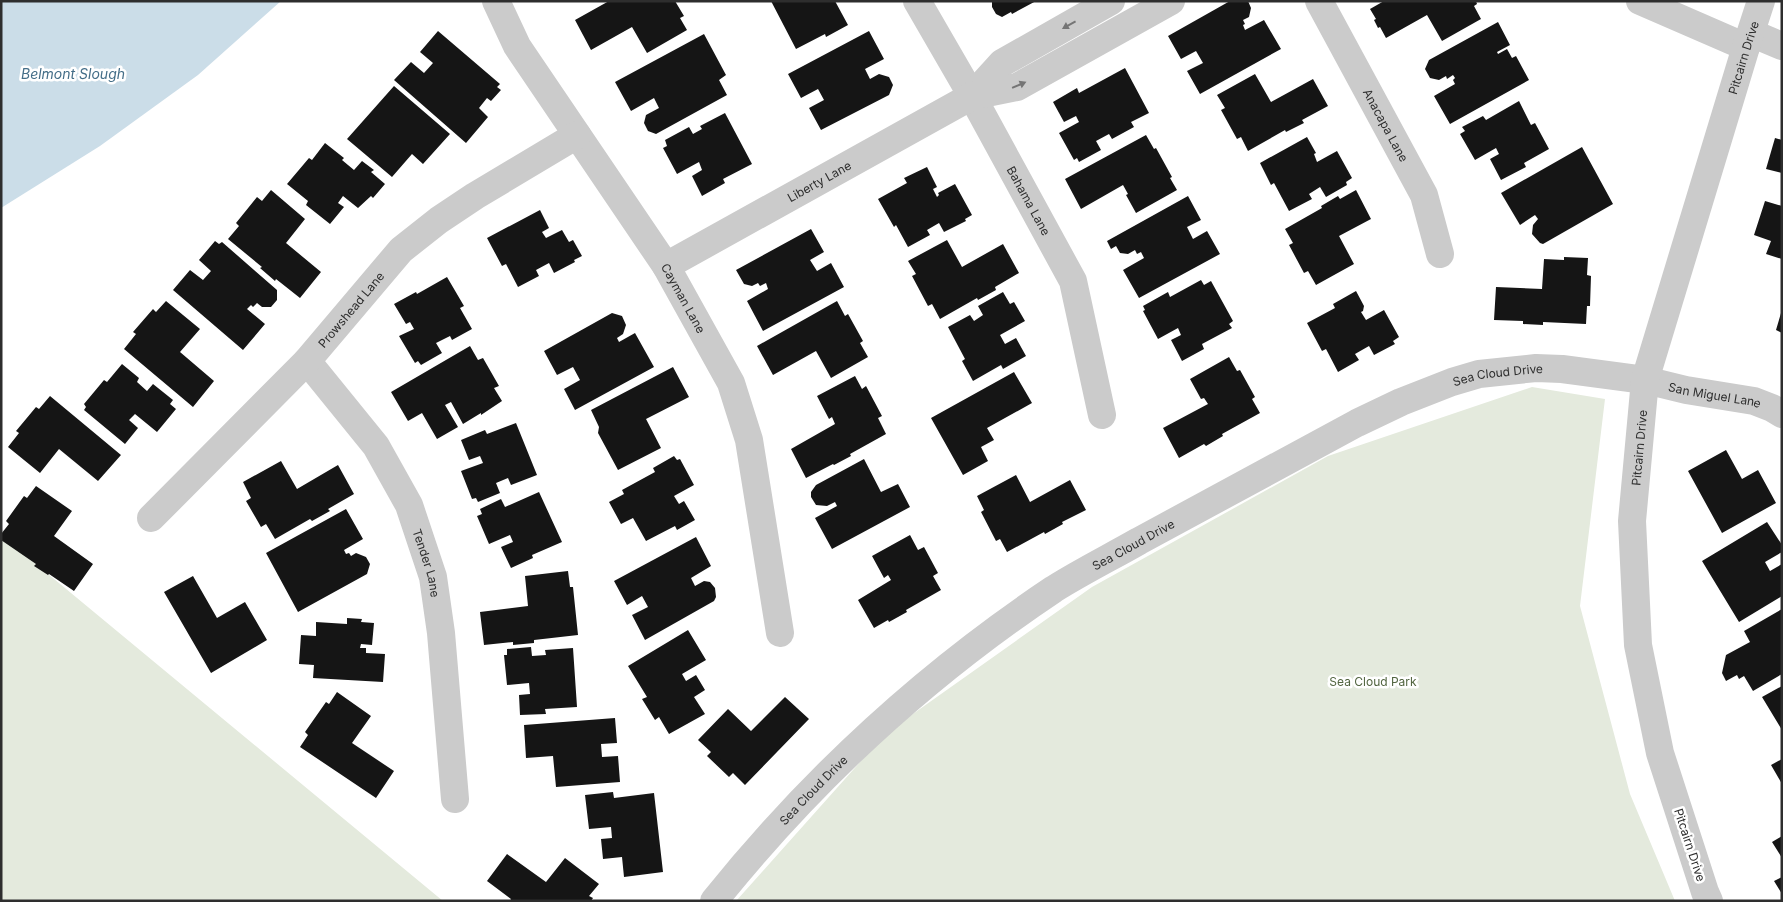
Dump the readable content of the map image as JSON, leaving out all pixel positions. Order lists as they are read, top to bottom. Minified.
{"streets":{"street":["Pitcairn Drive","Anacapa Lane","Liberty Lane","Bahama Lane","Cayman Lane","Prowshead Lane","Sea Cloud Drive","San Miguel Lane","Tender Lane"]},"crossings":[["Pitcairn Drive","Sea Cloud Drive"],["Pitcairn Drive","San Miguel Lane"],["Liberty Lane","Bahama Lane"],["Liberty Lane","Cayman Lane"],["Cayman Lane","Prowshead Lane"],["Prowshead Lane","Tender Lane"],["Sea Cloud Drive","San Miguel Lane"]],"water":["Belmont Slough"],"parks":["Sea Cloud Park"]}
